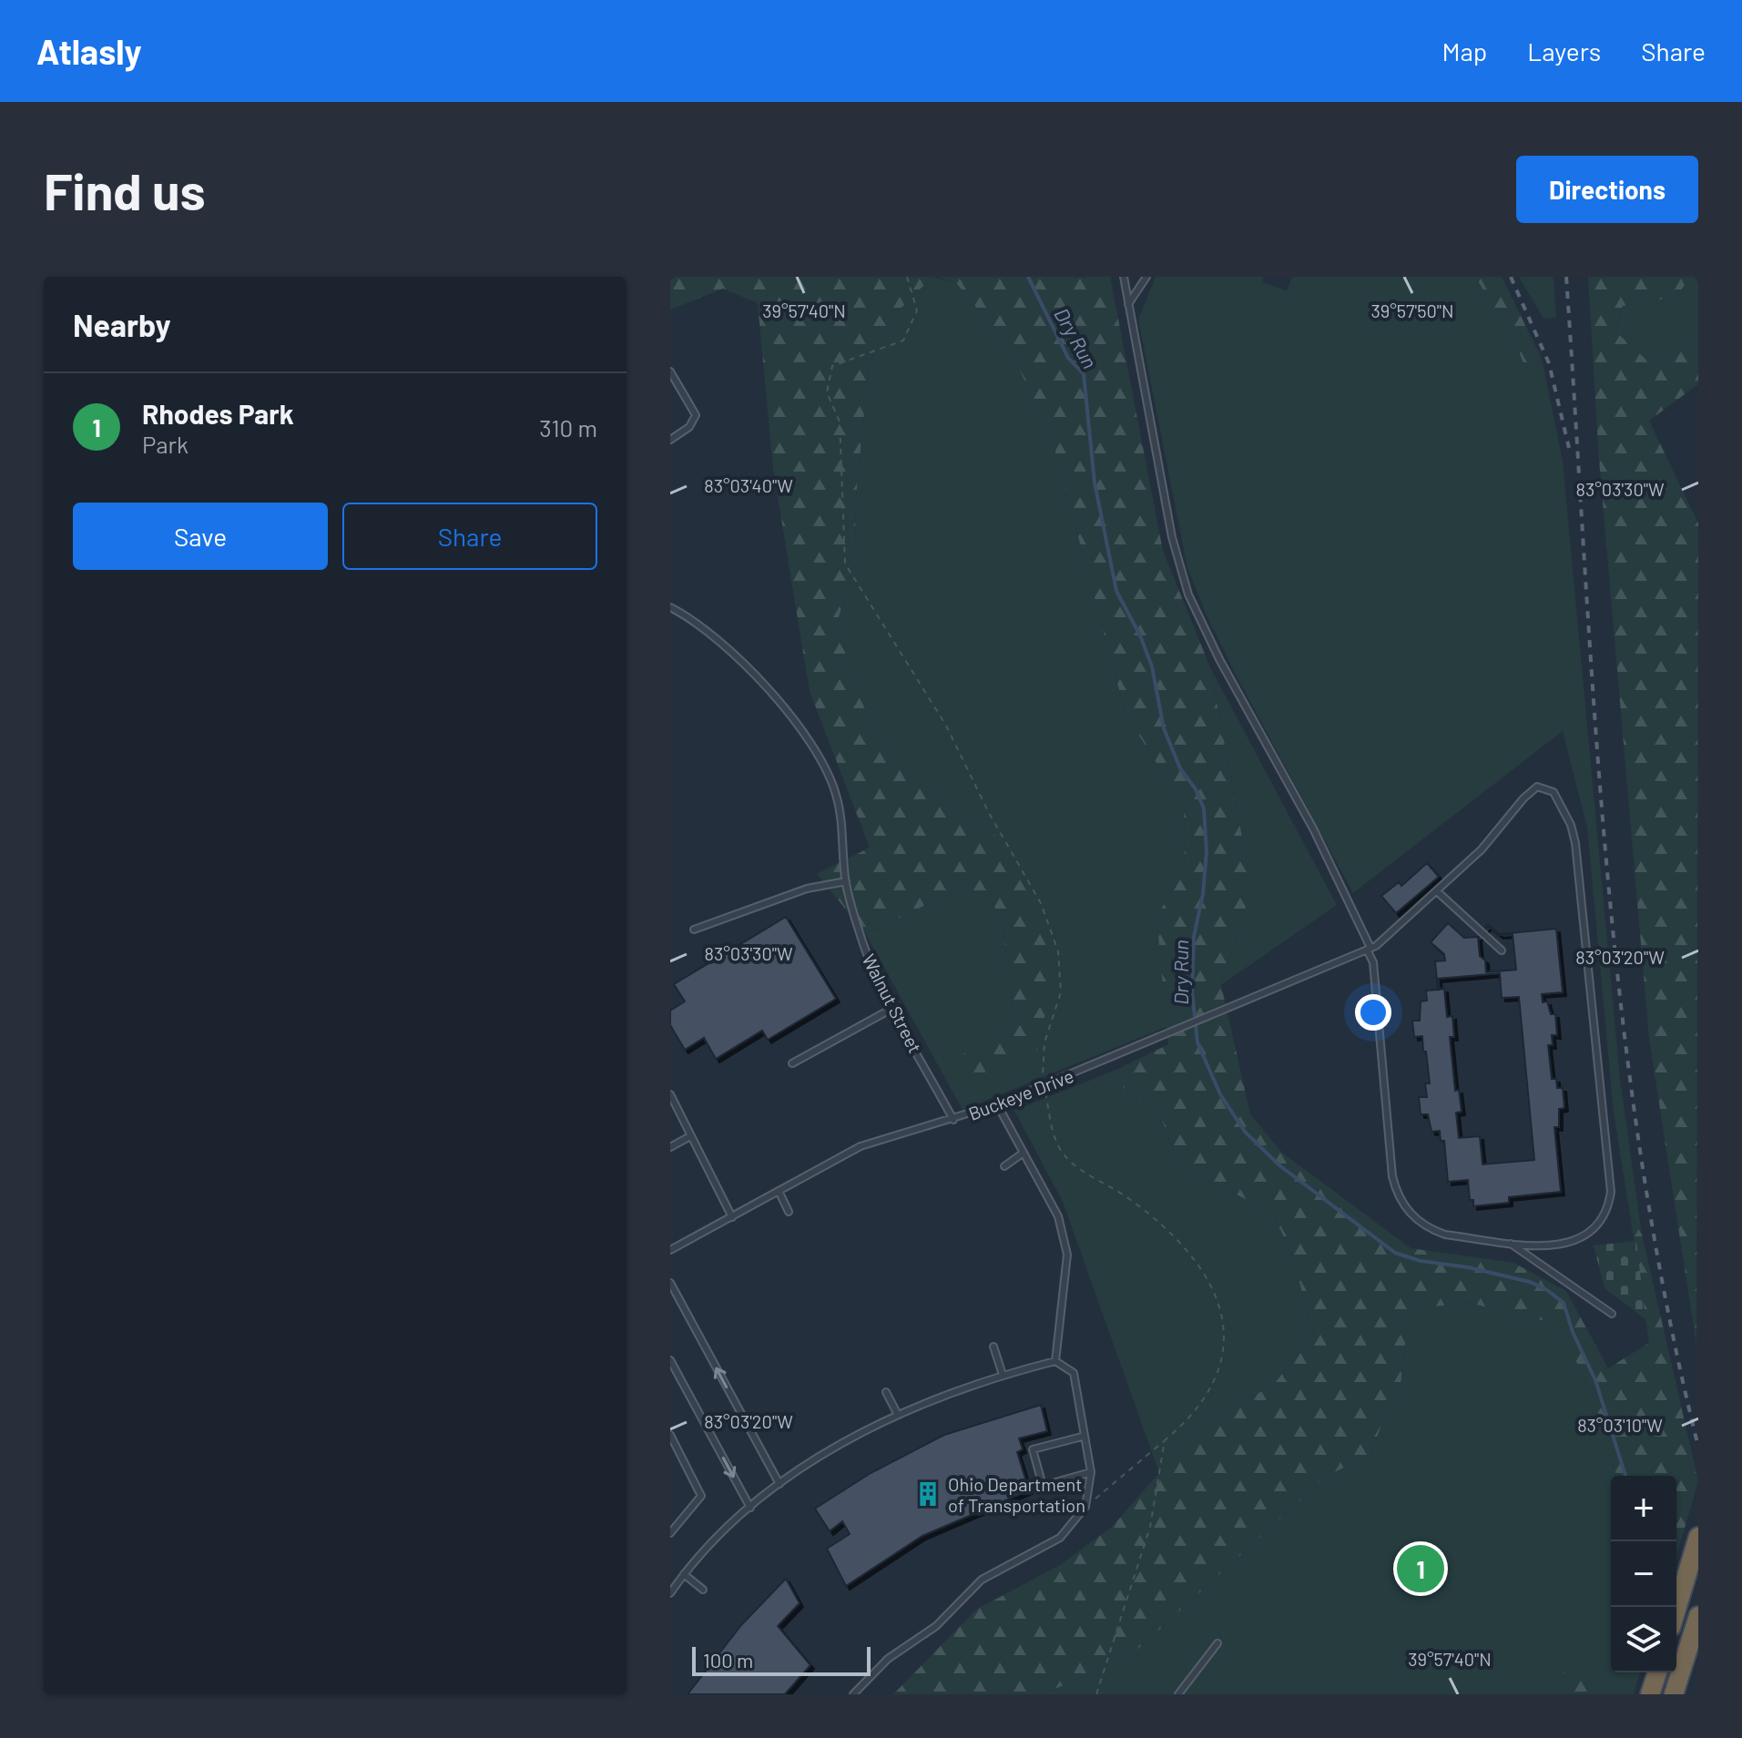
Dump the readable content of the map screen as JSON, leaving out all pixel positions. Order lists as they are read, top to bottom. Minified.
{"streets":{"lane":["Walnut Street","Buckeye Drive"]},"crossings":[["Walnut Street","Buckeye Drive"]],"water":["Dry Run"],"places":{"building":["Ohio Department of Transportation"]},"scale_bar":"100 m","page":{"header":"Atlasly","nav":["Map","Layers","Share"],"buttons":["Directions",["Save","Share"]],"title":"Find us","heading":"Nearby","list":[{"mark":"1","name":"Rhodes Park","note":"Park","value":"310 m"}],"map_buttons":["+","−"],"pins":"1","scale":"100 m"},"coordinates":["39°57'40\"N","39°57'50\"N","83°03'40\"W","83°03'30\"W","83°03'20\"W","83°03'10\"W"]}
